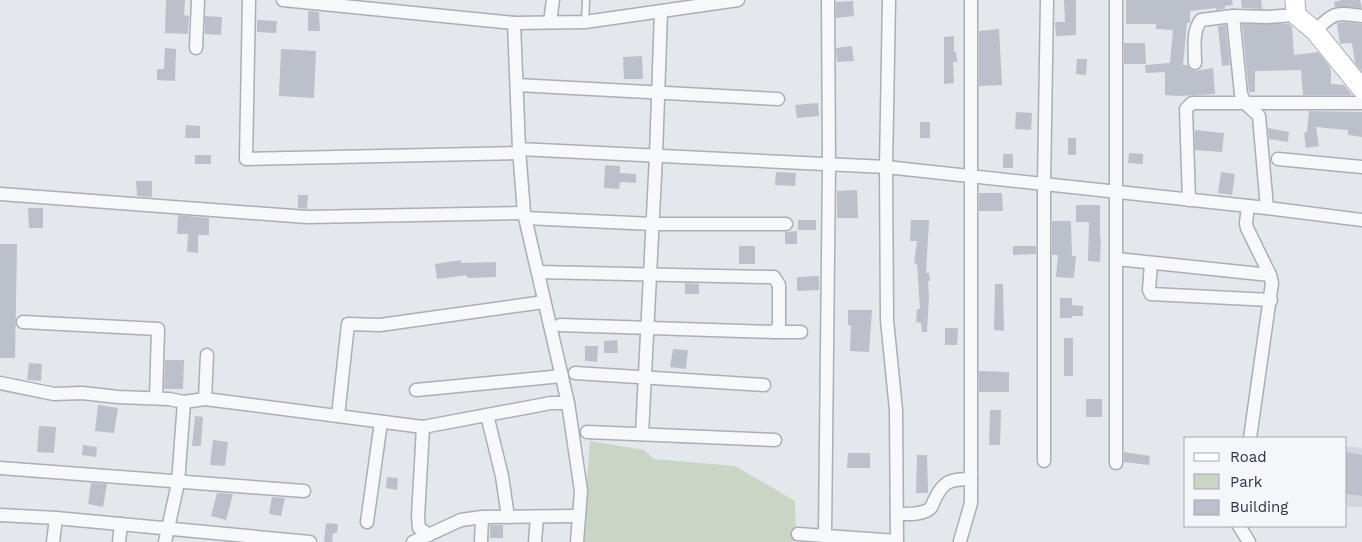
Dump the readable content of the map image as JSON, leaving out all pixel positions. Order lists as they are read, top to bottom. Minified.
{"legend":["Road","Park","Building"]}
